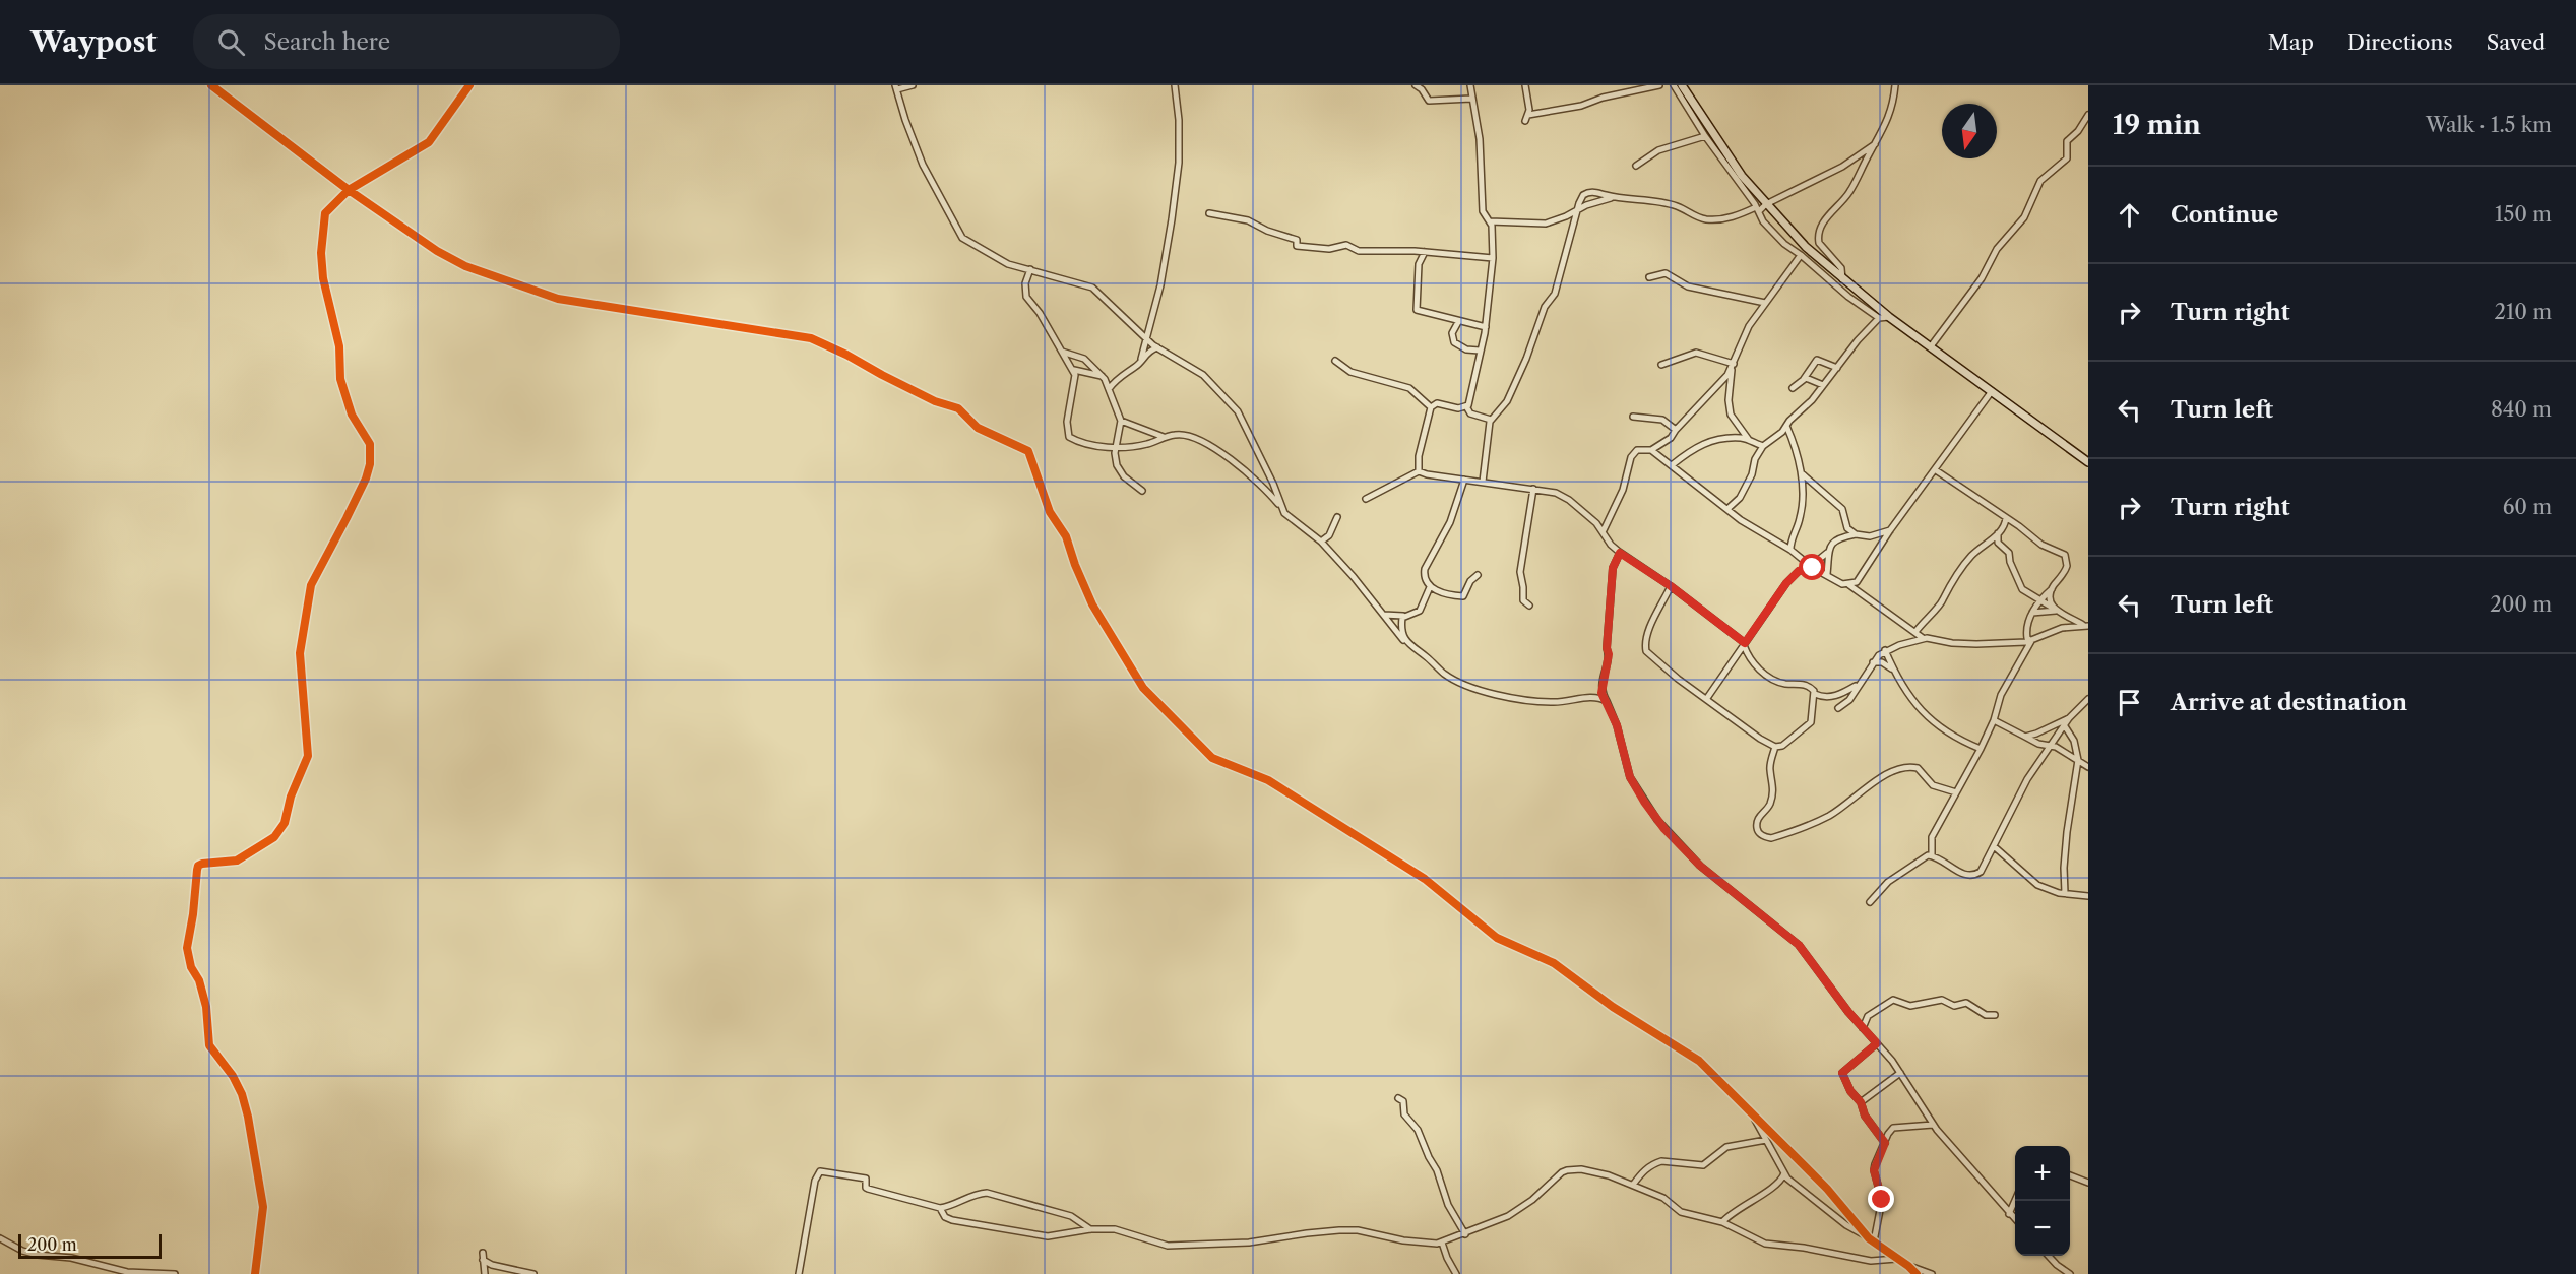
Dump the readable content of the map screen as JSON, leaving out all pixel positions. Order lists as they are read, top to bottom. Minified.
{"scale_bar":"200 m","north":"bottom","page":{"header":"Waypost","search":"Search here","nav":["Map","Directions","Saved"],"heading":["19 min","Walk · 1.5 km"],"list":[["Continue","150 m"],["Turn right","210 m"],["Turn left","840 m"],["Turn right","60 m"],["Turn left","200 m"],"Arrive at destination"],"map_buttons":["+","−"],"scale":"200 m"}}
